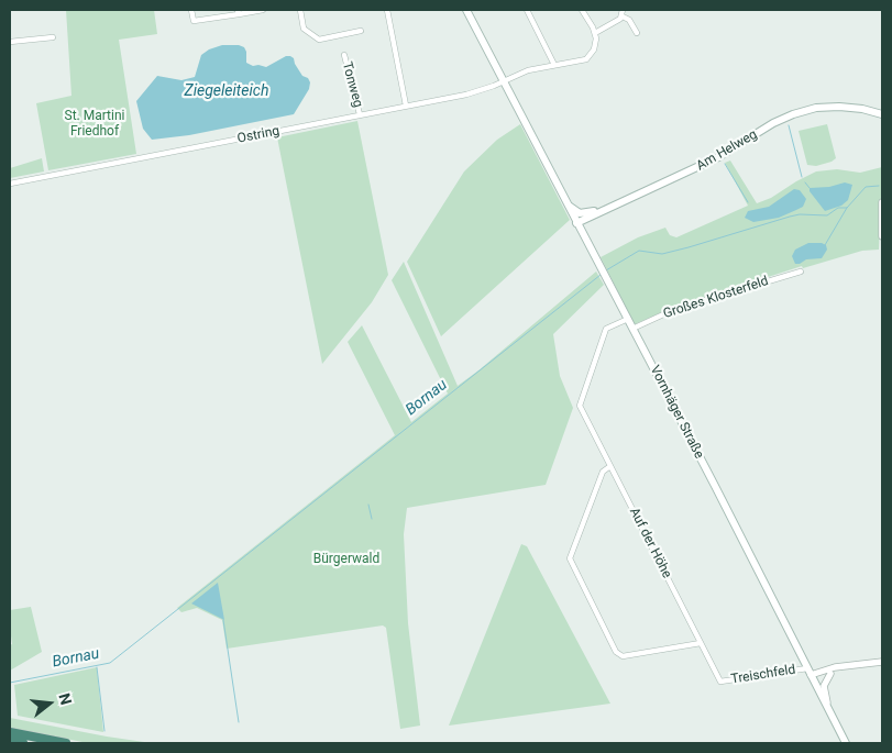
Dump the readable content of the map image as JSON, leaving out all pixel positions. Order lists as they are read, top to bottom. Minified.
{"streets":{"main road":["Am Helweg","Vornhäger Straße"],"street":["Tonweg","Ostring","Großes Klosterfeld","Auf der Höhe","Treischfeld"]},"crossings":[["Tonweg","Ostring"],["Ostring","Vornhäger Straße"],["Am Helweg","Vornhäger Straße"],["Großes Klosterfeld","Vornhäger Straße"],["Vornhäger Straße","Auf der Höhe"],["Vornhäger Straße","Treischfeld"],["Auf der Höhe","Treischfeld"]],"water":["Ziegeleiteich","Bornau"],"parks":["St. Martini Friedhof","Bürgerwald"],"north":"right"}
